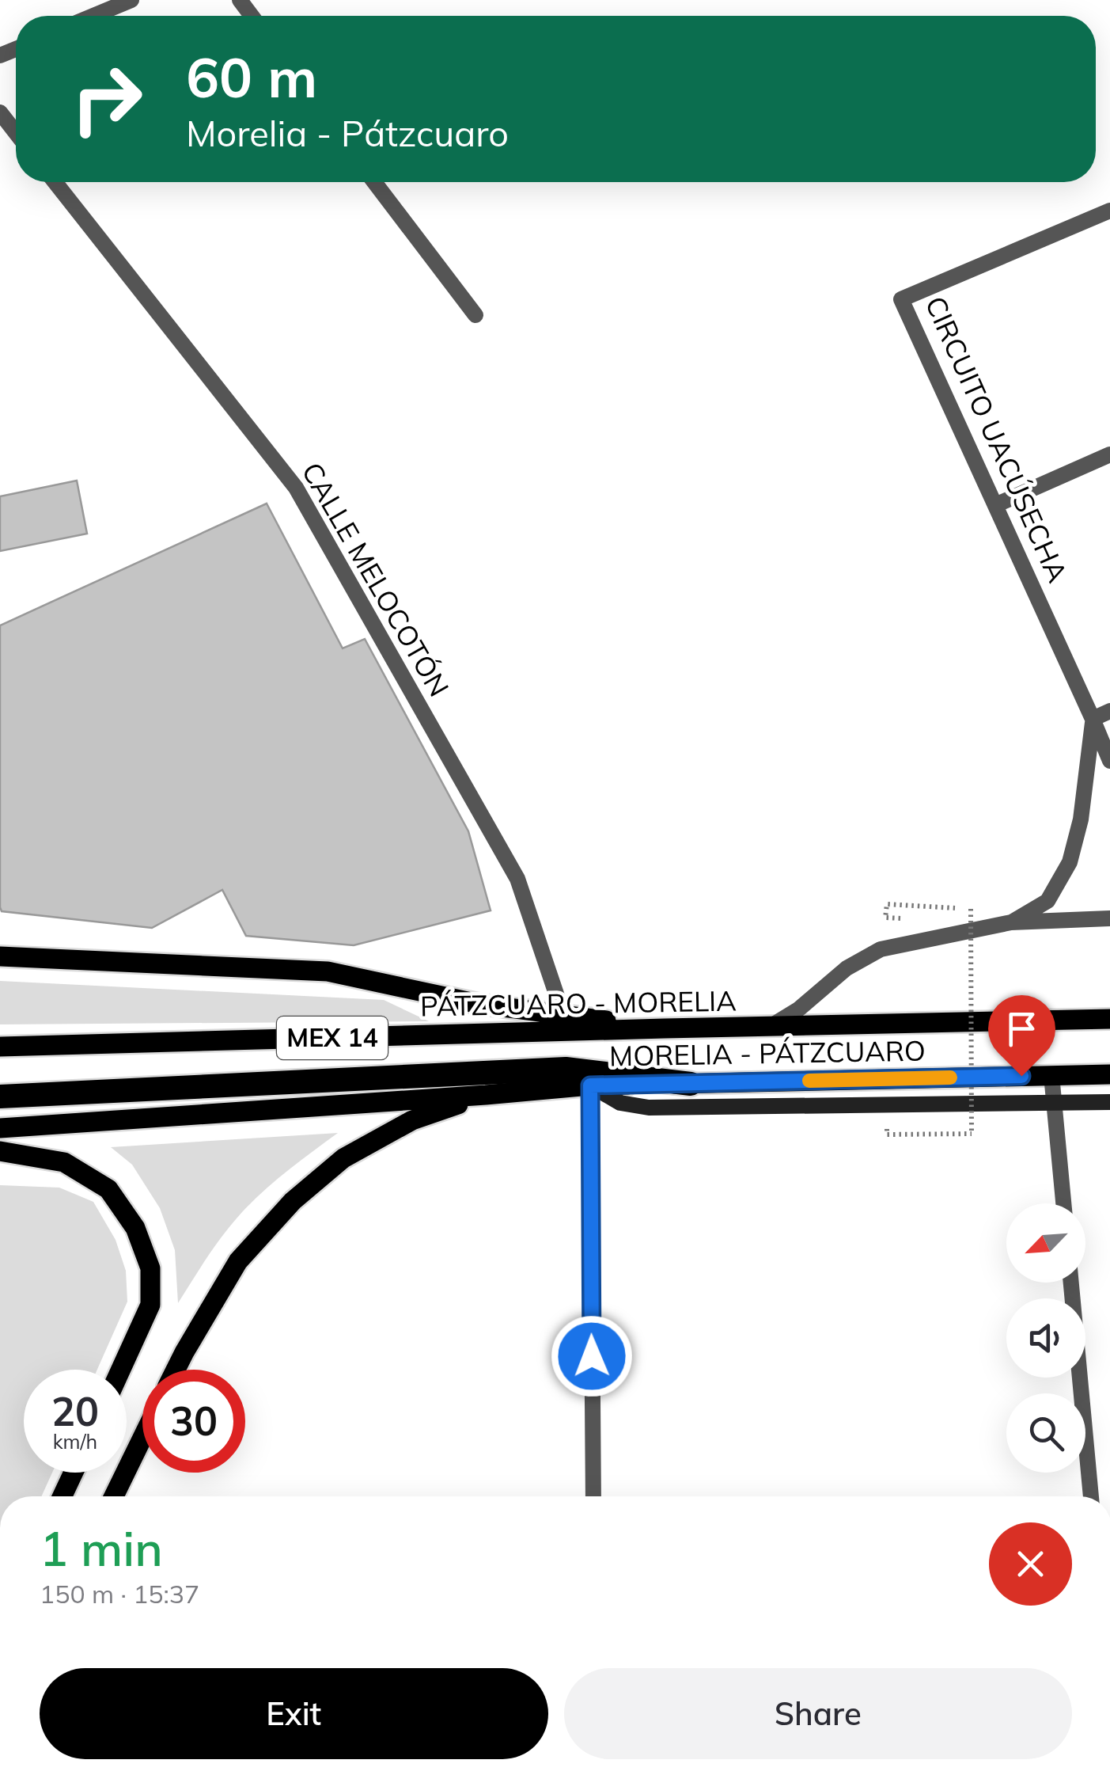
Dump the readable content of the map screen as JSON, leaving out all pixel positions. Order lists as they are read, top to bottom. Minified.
{"streets":{"main road":["PÁTZCUARO - MORELIA","MEX 14","MORELIA - PÁTZCUARO"],"street":["CIRCUITO UACÚSECHA","CALLE MELOCOTÓN"]},"north":"bottom left","page":{"turn":["60 m","Morelia - Pátzcuaro"],"speed":"20 km/h","limit":"30","heading":["1 min","150 m · 15:37"],"buttons":["Exit","Share"]}}
